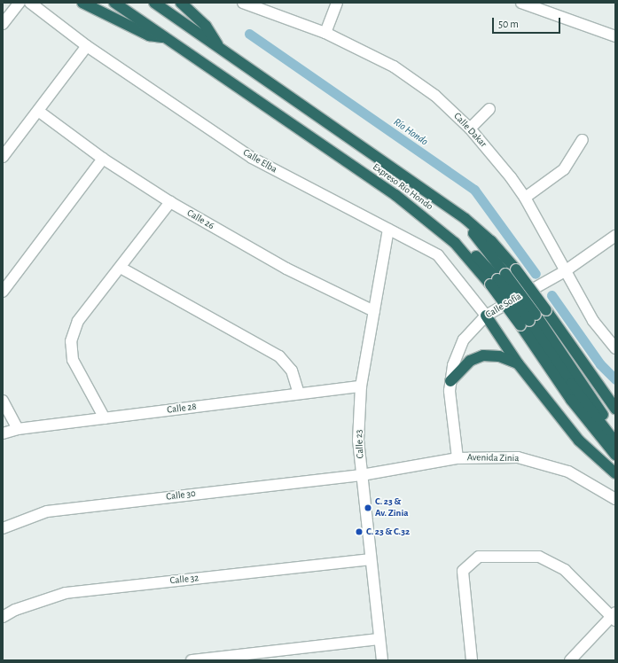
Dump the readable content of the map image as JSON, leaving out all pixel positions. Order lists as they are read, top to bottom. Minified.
{"streets":{"highway":["Expreso Río Hondo"],"street":["Calle Dakar","Calle Elba","Calle 26","Calle Sofía","Calle 28","Calle 23","Avenida Zinia","Calle 30","Calle 32"]},"crossings":[["Calle Dakar","Calle Sofía"],["Calle Elba","Calle Sofía"],["Calle Elba","Calle 23"],["Calle 26","Calle 23"],["Calle Sofía","Avenida Zinia"],["Calle 28","Calle 23"],["Calle 23","Avenida Zinia"],["Calle 23","Calle 30"],["Calle 23","Calle 32"],["Avenida Zinia","Calle 30"]],"water":["Río Hondo"],"places":["C. 23 & Av. Zinia","C. 23 & C.32"],"scale_bar":"50 m"}
